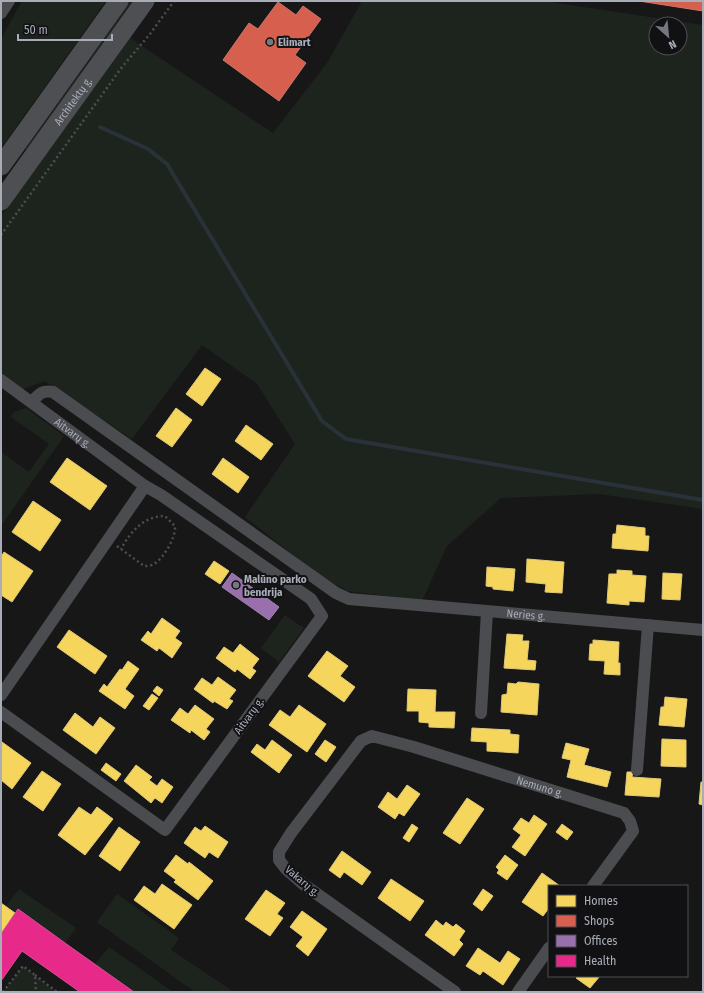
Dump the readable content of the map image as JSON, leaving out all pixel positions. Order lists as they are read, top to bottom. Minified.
{"streets":{"main road":["Architektų g."],"street":["Aitvarų g.","Neries g.","Nemuno g.","Vakarų g."]},"crossings":[["Aitvarų g.","Neries g."],["Nemuno g.","Vakarų g."]],"places":["Elimart","Malūno parko bendrija"],"legend":["Homes","Shops","Offices","Health"],"scale_bar":"50 m","north":"bottom right"}
